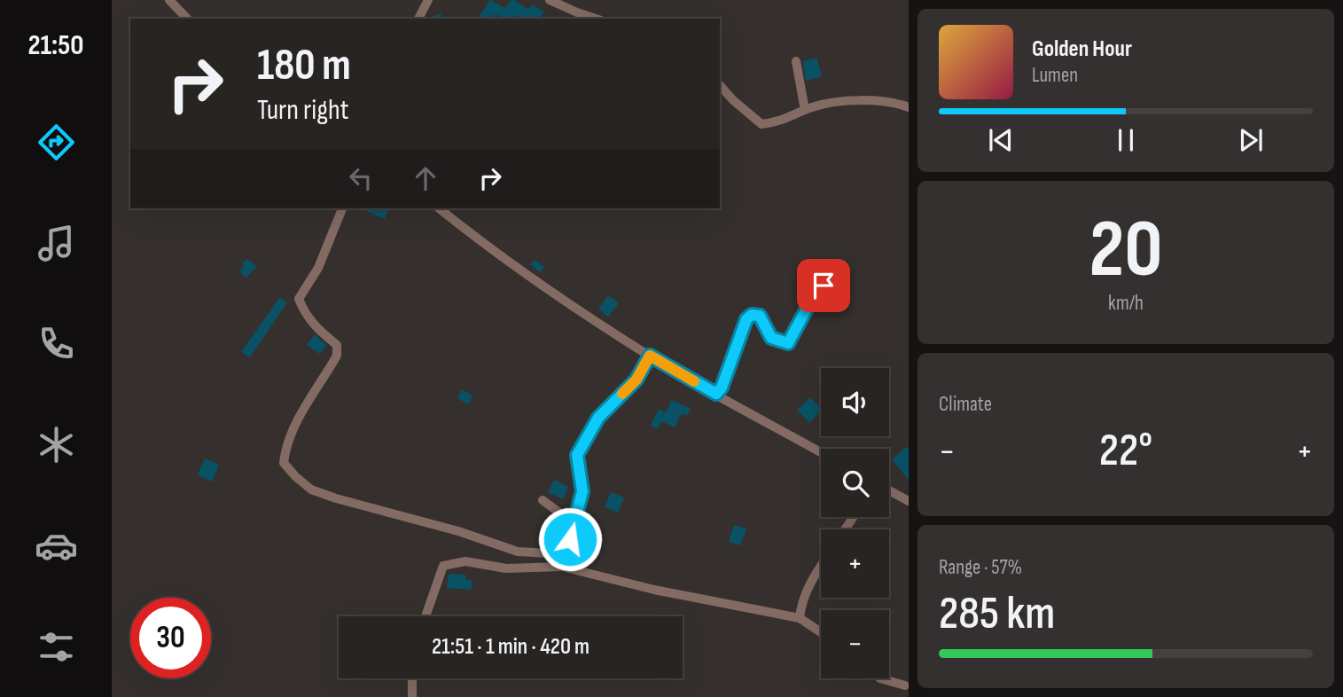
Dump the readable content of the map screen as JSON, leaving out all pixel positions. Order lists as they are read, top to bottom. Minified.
{"page":{"tabs":"21:50","turn":["180 m","Turn right"],"song":["Golden Hour","Lumen"],"tile":[["20","km/h"],"Climate",["Range · 57%","285 km"]],"map_buttons":["+","−"],"heat":["−","22°","+"],"limit":"30","trip":"21:51 · 1 min · 420 m"}}
